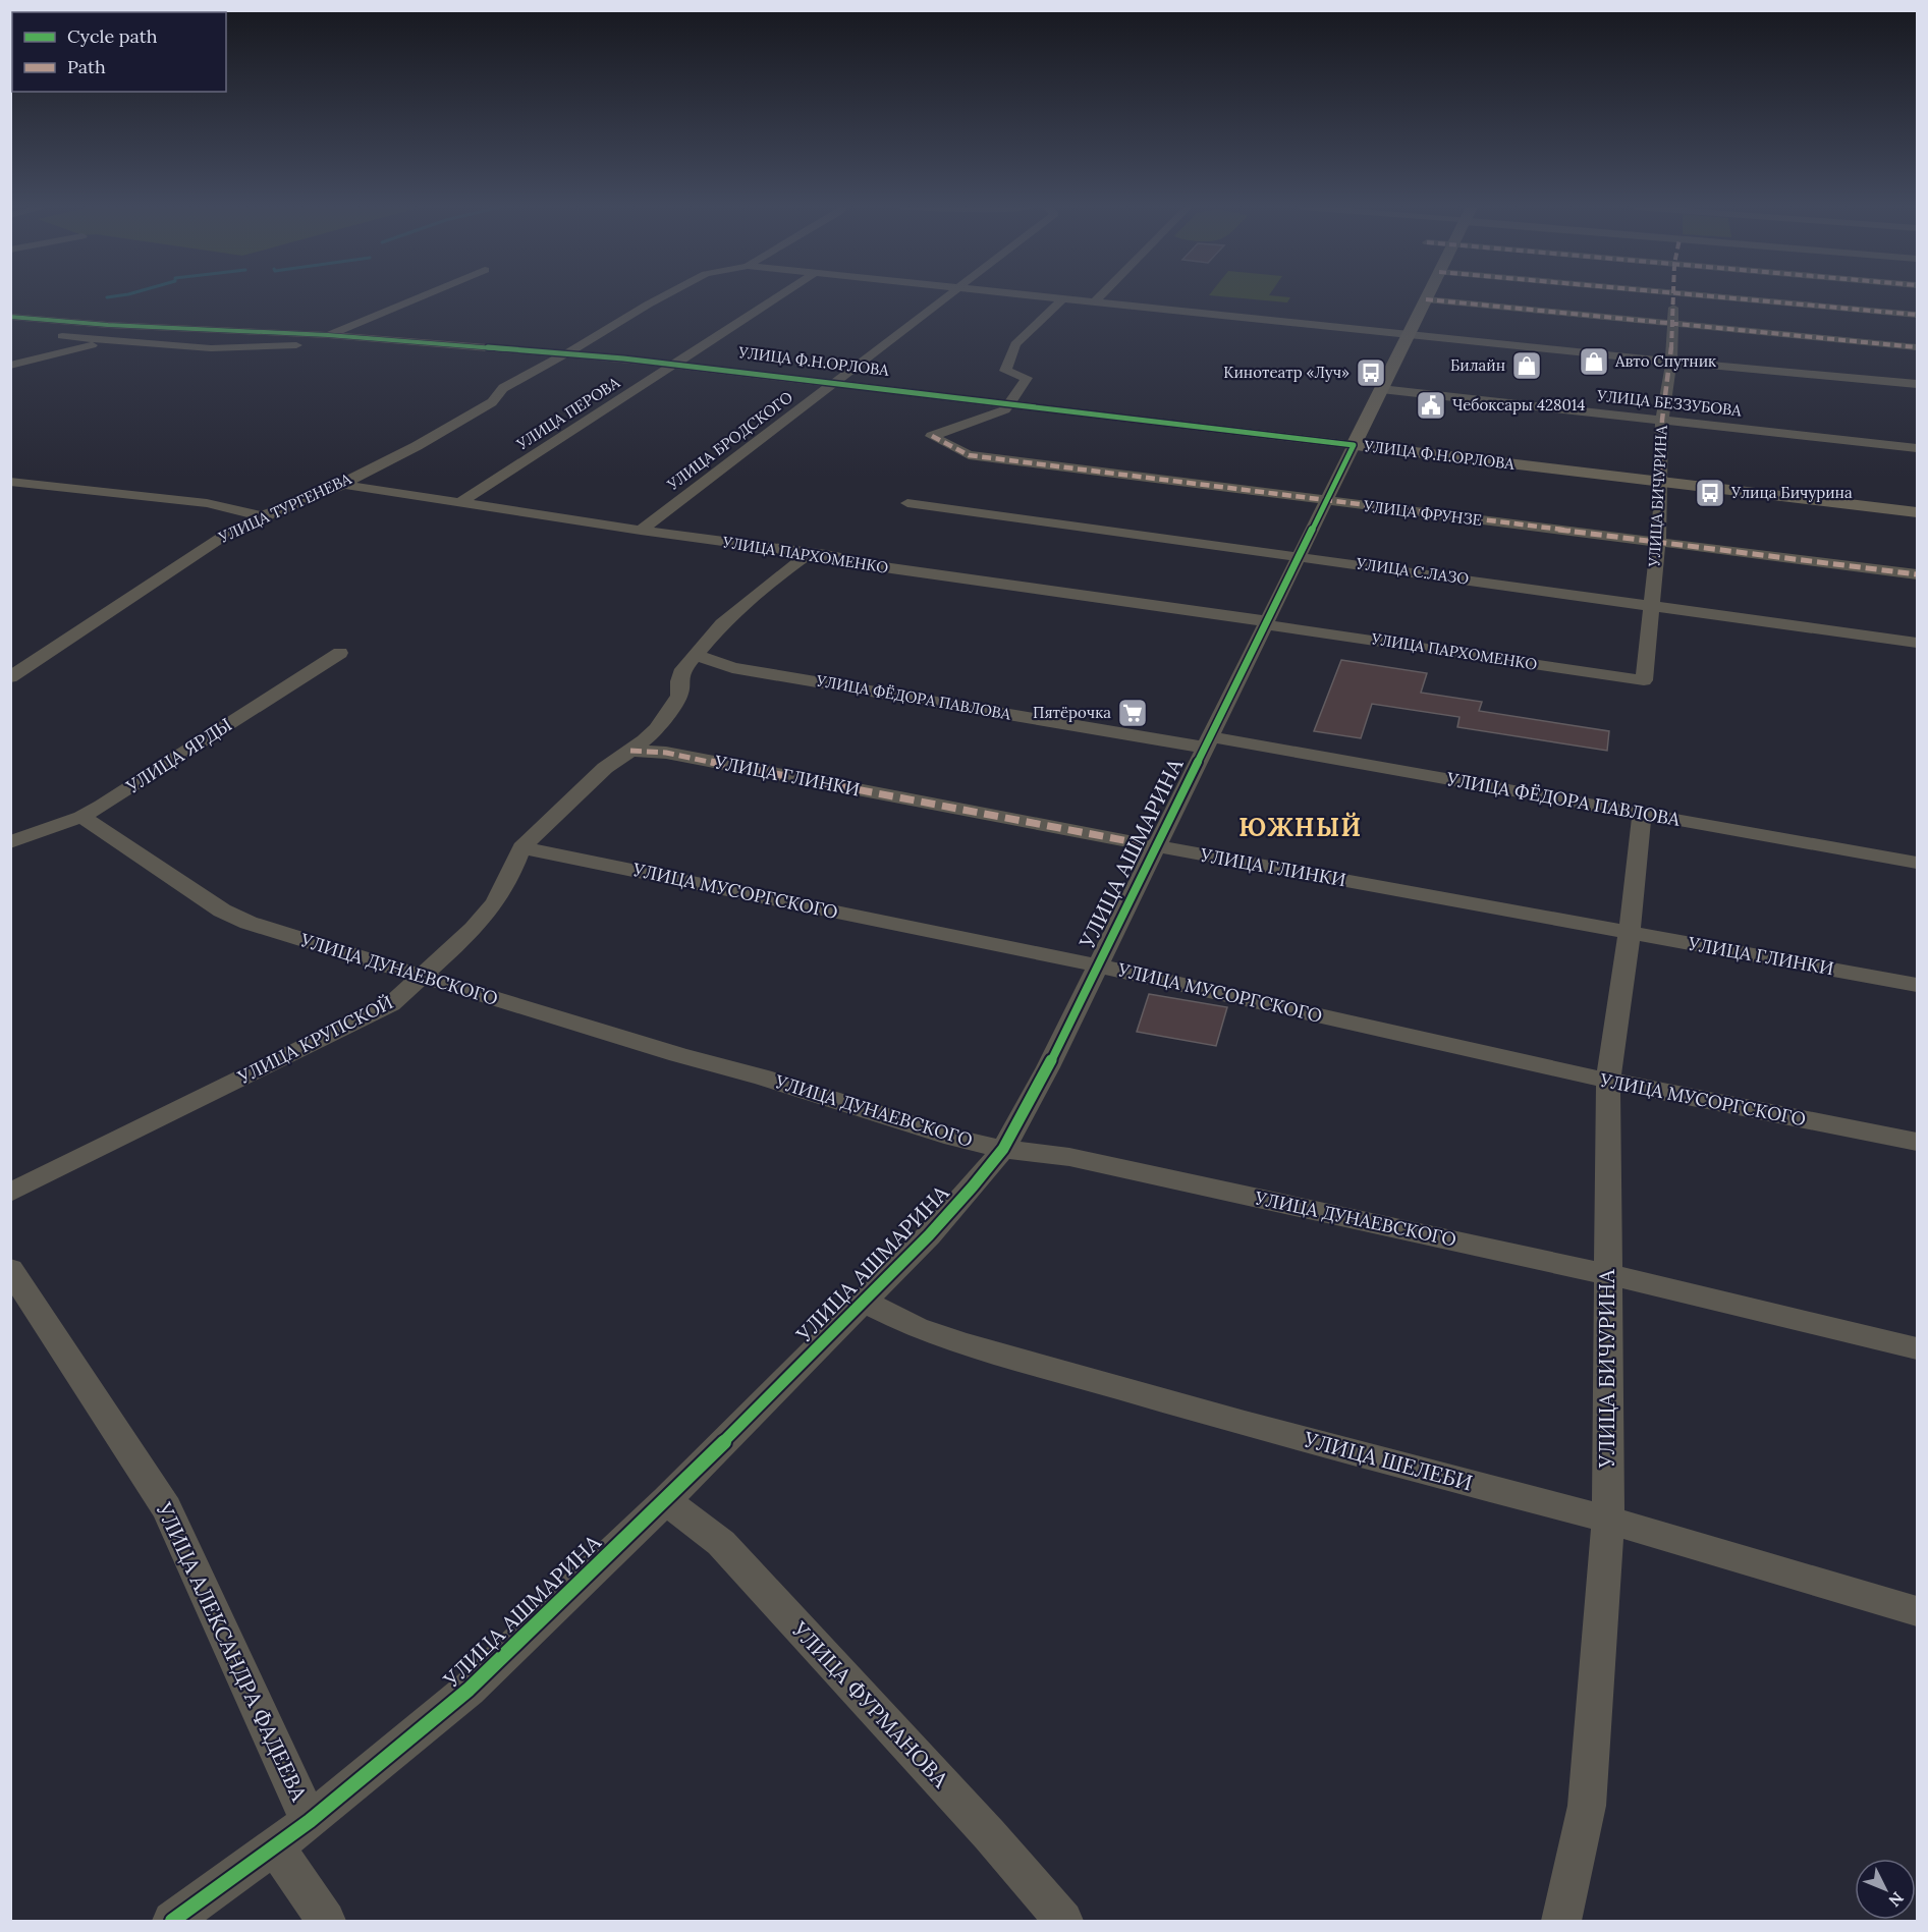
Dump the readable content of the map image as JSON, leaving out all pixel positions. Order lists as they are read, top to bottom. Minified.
{"streets":{"main road":["УЛИЦА Ф.Н.ОРЛОВА","УЛИЦА АШМАРИНА"],"street":["УЛИЦА БЕЗЗУБОВА","УЛИЦА ПЕРОВА","УЛИЦА БРОДСКОГО","УЛИЦА БИЧУРИНА","УЛИЦА ТУРГЕНЕВА","УЛИЦА ФРУНЗЕ","УЛИЦА ПАРХОМЕНКО","УЛИЦА С.ЛАЗО","УЛИЦА ФЁДОРА ПАВЛОВА","УЛИЦА ЯРДЫ","УЛИЦА ГЛИНКИ","УЛИЦА МУСОРГСКОГО","УЛИЦА ДУНАЕВСКОГО","УЛИЦА КРУПСКОЙ","УЛИЦА ШЕЛЕБИ","УЛИЦА АЛЕКСАНДРА ФАДЕЕВА","УЛИЦА ФУРМАНОВА"]},"crossings":[["УЛИЦА Ф.Н.ОРЛОВА","УЛИЦА ПЕРОВА"],["УЛИЦА Ф.Н.ОРЛОВА","УЛИЦА БРОДСКОГО"],["УЛИЦА Ф.Н.ОРЛОВА","УЛИЦА БИЧУРИНА"],["УЛИЦА Ф.Н.ОРЛОВА","УЛИЦА ТУРГЕНЕВА"],["УЛИЦА Ф.Н.ОРЛОВА","УЛИЦА ФРУНЗЕ"],["УЛИЦА Ф.Н.ОРЛОВА","УЛИЦА АШМАРИНА"],["УЛИЦА БЕЗЗУБОВА","УЛИЦА БИЧУРИНА"],["УЛИЦА БЕЗЗУБОВА","УЛИЦА АШМАРИНА"],["УЛИЦА ПЕРОВА","УЛИЦА ПАРХОМЕНКО"],["УЛИЦА БРОДСКОГО","УЛИЦА ПАРХОМЕНКО"],["УЛИЦА БИЧУРИНА","УЛИЦА ФРУНЗЕ"],["УЛИЦА БИЧУРИНА","УЛИЦА ПАРХОМЕНКО"],["УЛИЦА БИЧУРИНА","УЛИЦА С.ЛАЗО"],["УЛИЦА БИЧУРИНА","УЛИЦА ФЁДОРА ПАВЛОВА"],["УЛИЦА БИЧУРИНА","УЛИЦА ГЛИНКИ"],["УЛИЦА БИЧУРИНА","УЛИЦА МУСОРГСКОГО"],["УЛИЦА БИЧУРИНА","УЛИЦА ДУНАЕВСКОГО"],["УЛИЦА БИЧУРИНА","УЛИЦА ШЕЛЕБИ"],["УЛИЦА ТУРГЕНЕВА","УЛИЦА ПАРХОМЕНКО"],["УЛИЦА ФРУНЗЕ","УЛИЦА АШМАРИНА"],["УЛИЦА ПАРХОМЕНКО","УЛИЦА АШМАРИНА"],["УЛИЦА ПАРХОМЕНКО","УЛИЦА КРУПСКОЙ"],["УЛИЦА С.ЛАЗО","УЛИЦА АШМАРИНА"],["УЛИЦА ФЁДОРА ПАВЛОВА","УЛИЦА АШМАРИНА"],["УЛИЦА ФЁДОРА ПАВЛОВА","УЛИЦА КРУПСКОЙ"],["УЛИЦА ЯРДЫ","УЛИЦА ДУНАЕВСКОГО"],["УЛИЦА ГЛИНКИ","УЛИЦА АШМАРИНА"],["УЛИЦА ГЛИНКИ","УЛИЦА КРУПСКОЙ"],["УЛИЦА АШМАРИНА","УЛИЦА МУСОРГСКОГО"],["УЛИЦА АШМАРИНА","УЛИЦА ДУНАЕВСКОГО"],["УЛИЦА АШМАРИНА","УЛИЦА ШЕЛЕБИ"],["УЛИЦА АШМАРИНА","УЛИЦА АЛЕКСАНДРА ФАДЕЕВА"],["УЛИЦА АШМАРИНА","УЛИЦА ФУРМАНОВА"],["УЛИЦА МУСОРГСКОГО","УЛИЦА КРУПСКОЙ"],["УЛИЦА ДУНАЕВСКОГО","УЛИЦА КРУПСКОЙ"]],"districts":["ЮЖНЫЙ"],"places":{"shop":["Авто Спутник","Билайн"],"bus stop":["Кинотеатр «Луч»","Улица Бичурина"],"public building":["Чебоксары 428014"],"supermarket":["Пятёрочка"]},"legend":["Cycle path","Path"],"north":"bottom right"}
